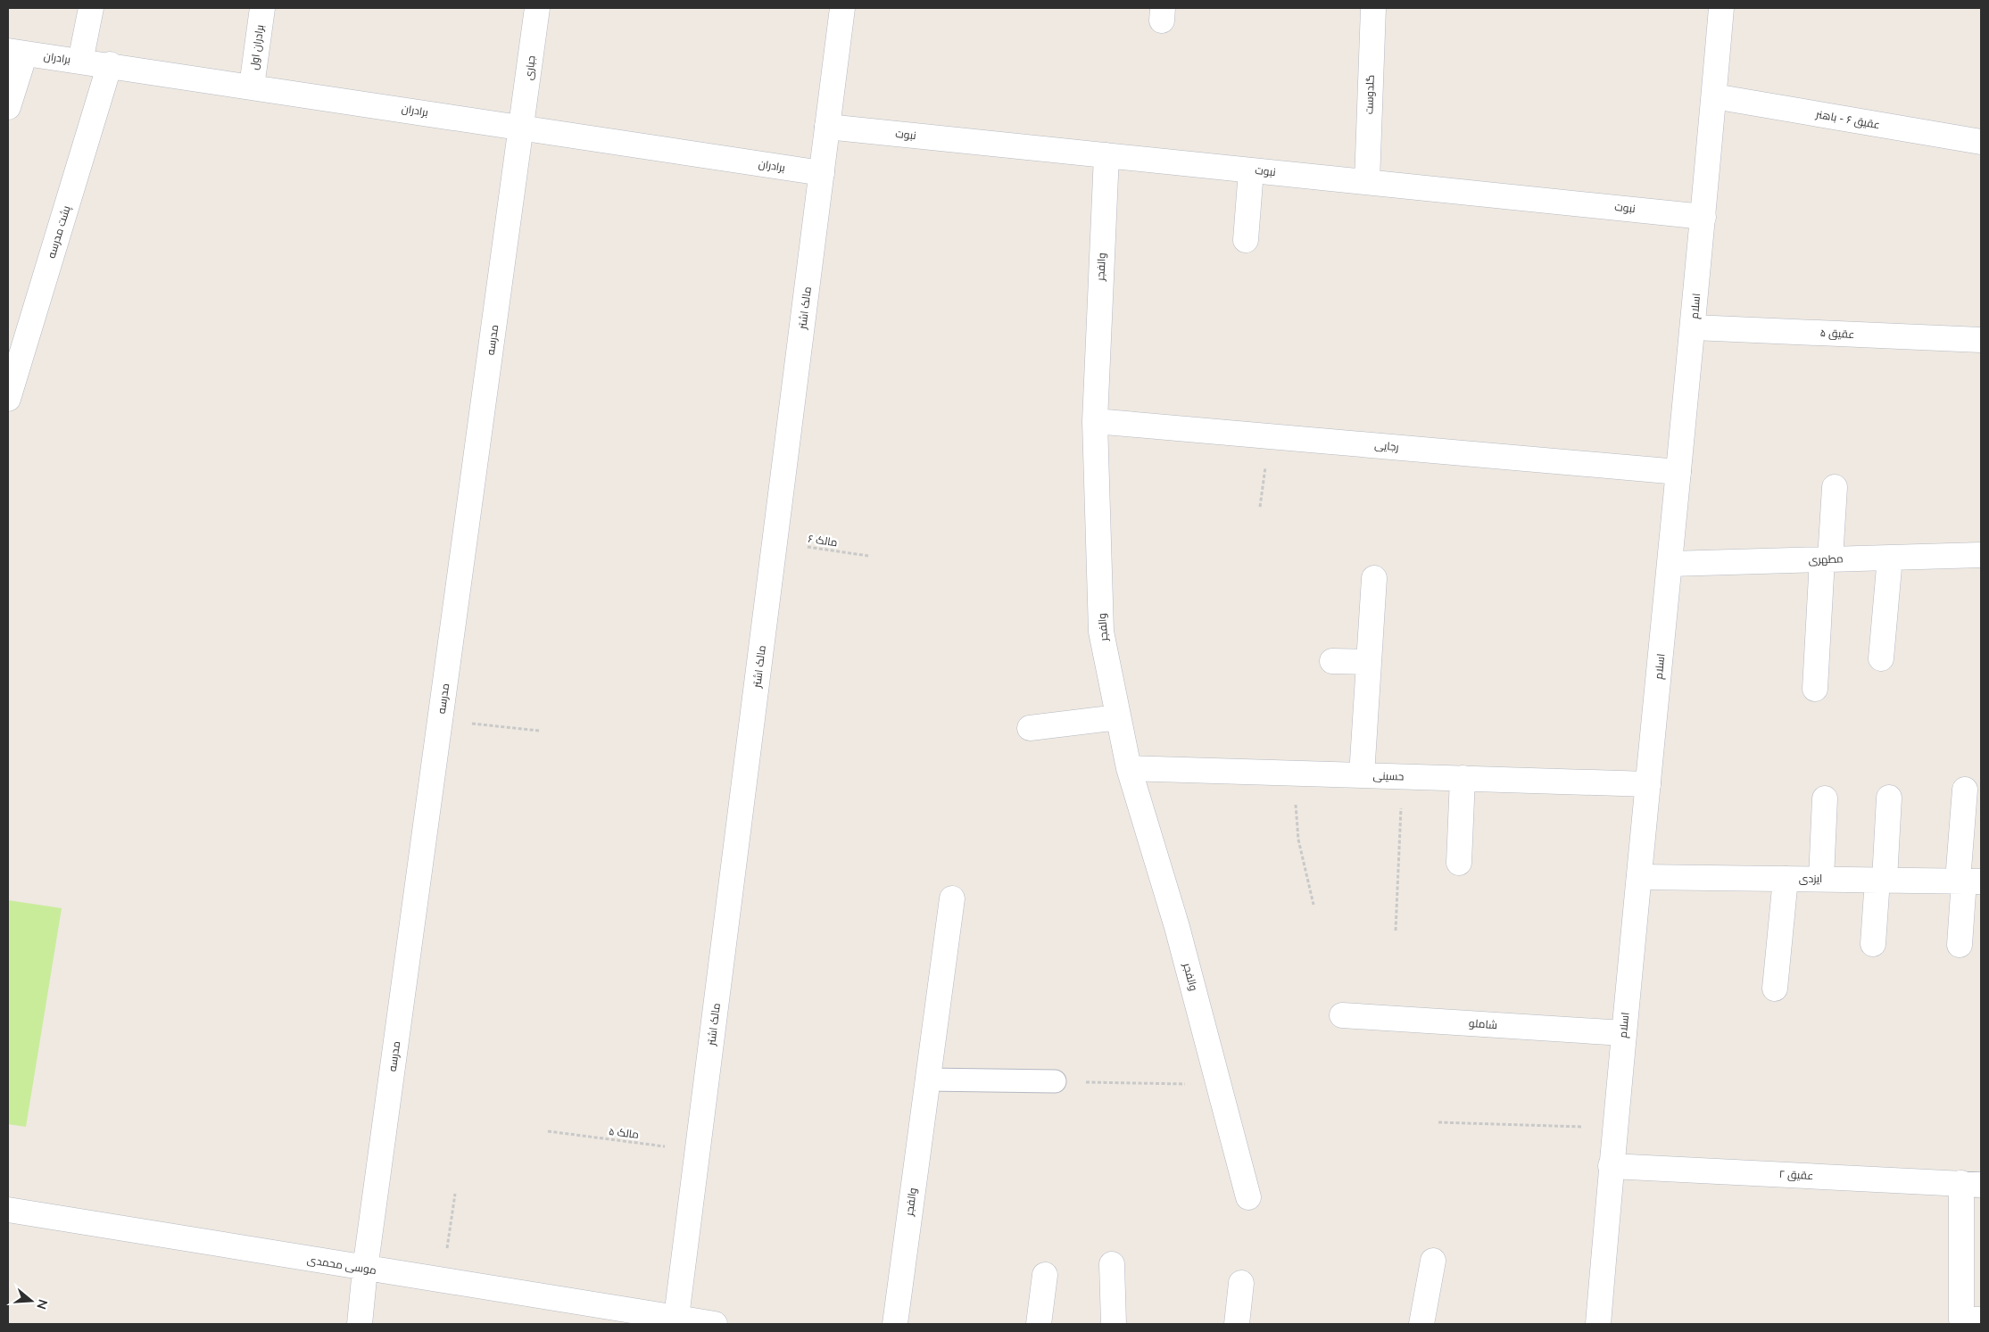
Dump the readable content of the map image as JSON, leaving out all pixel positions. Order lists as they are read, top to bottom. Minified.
{"streets":{"street":["برادران اول","برادران","جباری","گلدوست","عقیق ۶ - باهنر","نبوت","پشت مدرسه","والفجر","اسلام","مالک اشتر","عقیق ۵","مدرسه","رجایی","مطهری","حسینی","ایزدی","شاملو","عقیق ۲","موسی محمدی"],"path":["مالک ۶","مالک ۵"]},"crossings":[["برادران اول","برادران"],["برادران","جباری"],["برادران","پشت مدرسه"],["برادران","مالک اشتر"],["برادران","مدرسه"],["جباری","مدرسه"],["گلدوست","نبوت"],["عقیق ۶ - باهنر","اسلام"],["نبوت","والفجر"],["نبوت","اسلام"],["نبوت","مالک اشتر"],["والفجر","رجایی"],["والفجر","حسینی"],["اسلام","عقیق ۵"],["اسلام","رجایی"],["اسلام","مطهری"],["اسلام","حسینی"],["اسلام","ایزدی"],["اسلام","شاملو"],["اسلام","عقیق ۲"],["مالک اشتر","مالک ۶"],["مالک اشتر","مالک ۵"],["مالک اشتر","موسی محمدی"],["مدرسه","موسی محمدی"]],"north":"right"}
